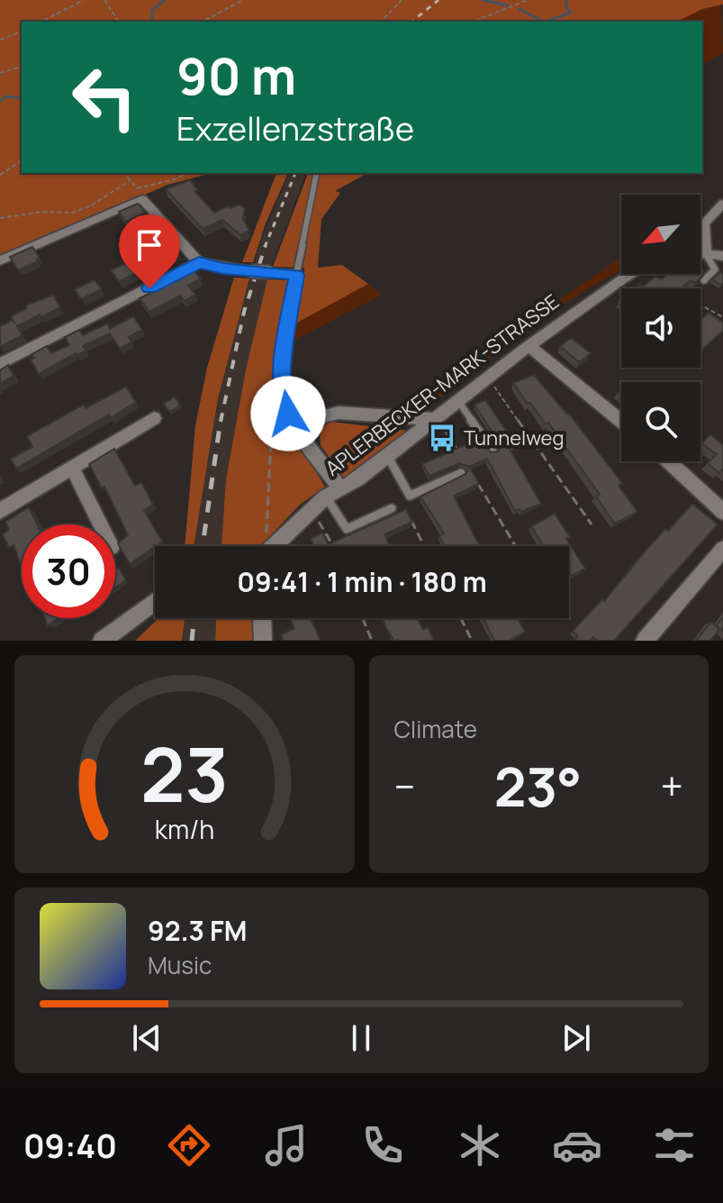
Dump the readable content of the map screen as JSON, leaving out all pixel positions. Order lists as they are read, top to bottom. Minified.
{"streets":{"street":["APLERBECKER-MARK-STRASSE"]},"places":{"bus stop":["Tunnelweg"]},"north":"bottom left","page":{"turn":["90 m","Exzellenzstraße"],"limit":"30","trip":"09:41 · 1 min · 180 m","tile":"Climate","heat":["−","23°","+"],"song":["92.3 FM","Music"],"tabs":"09:40","gauge":["23","km/h"]}}
